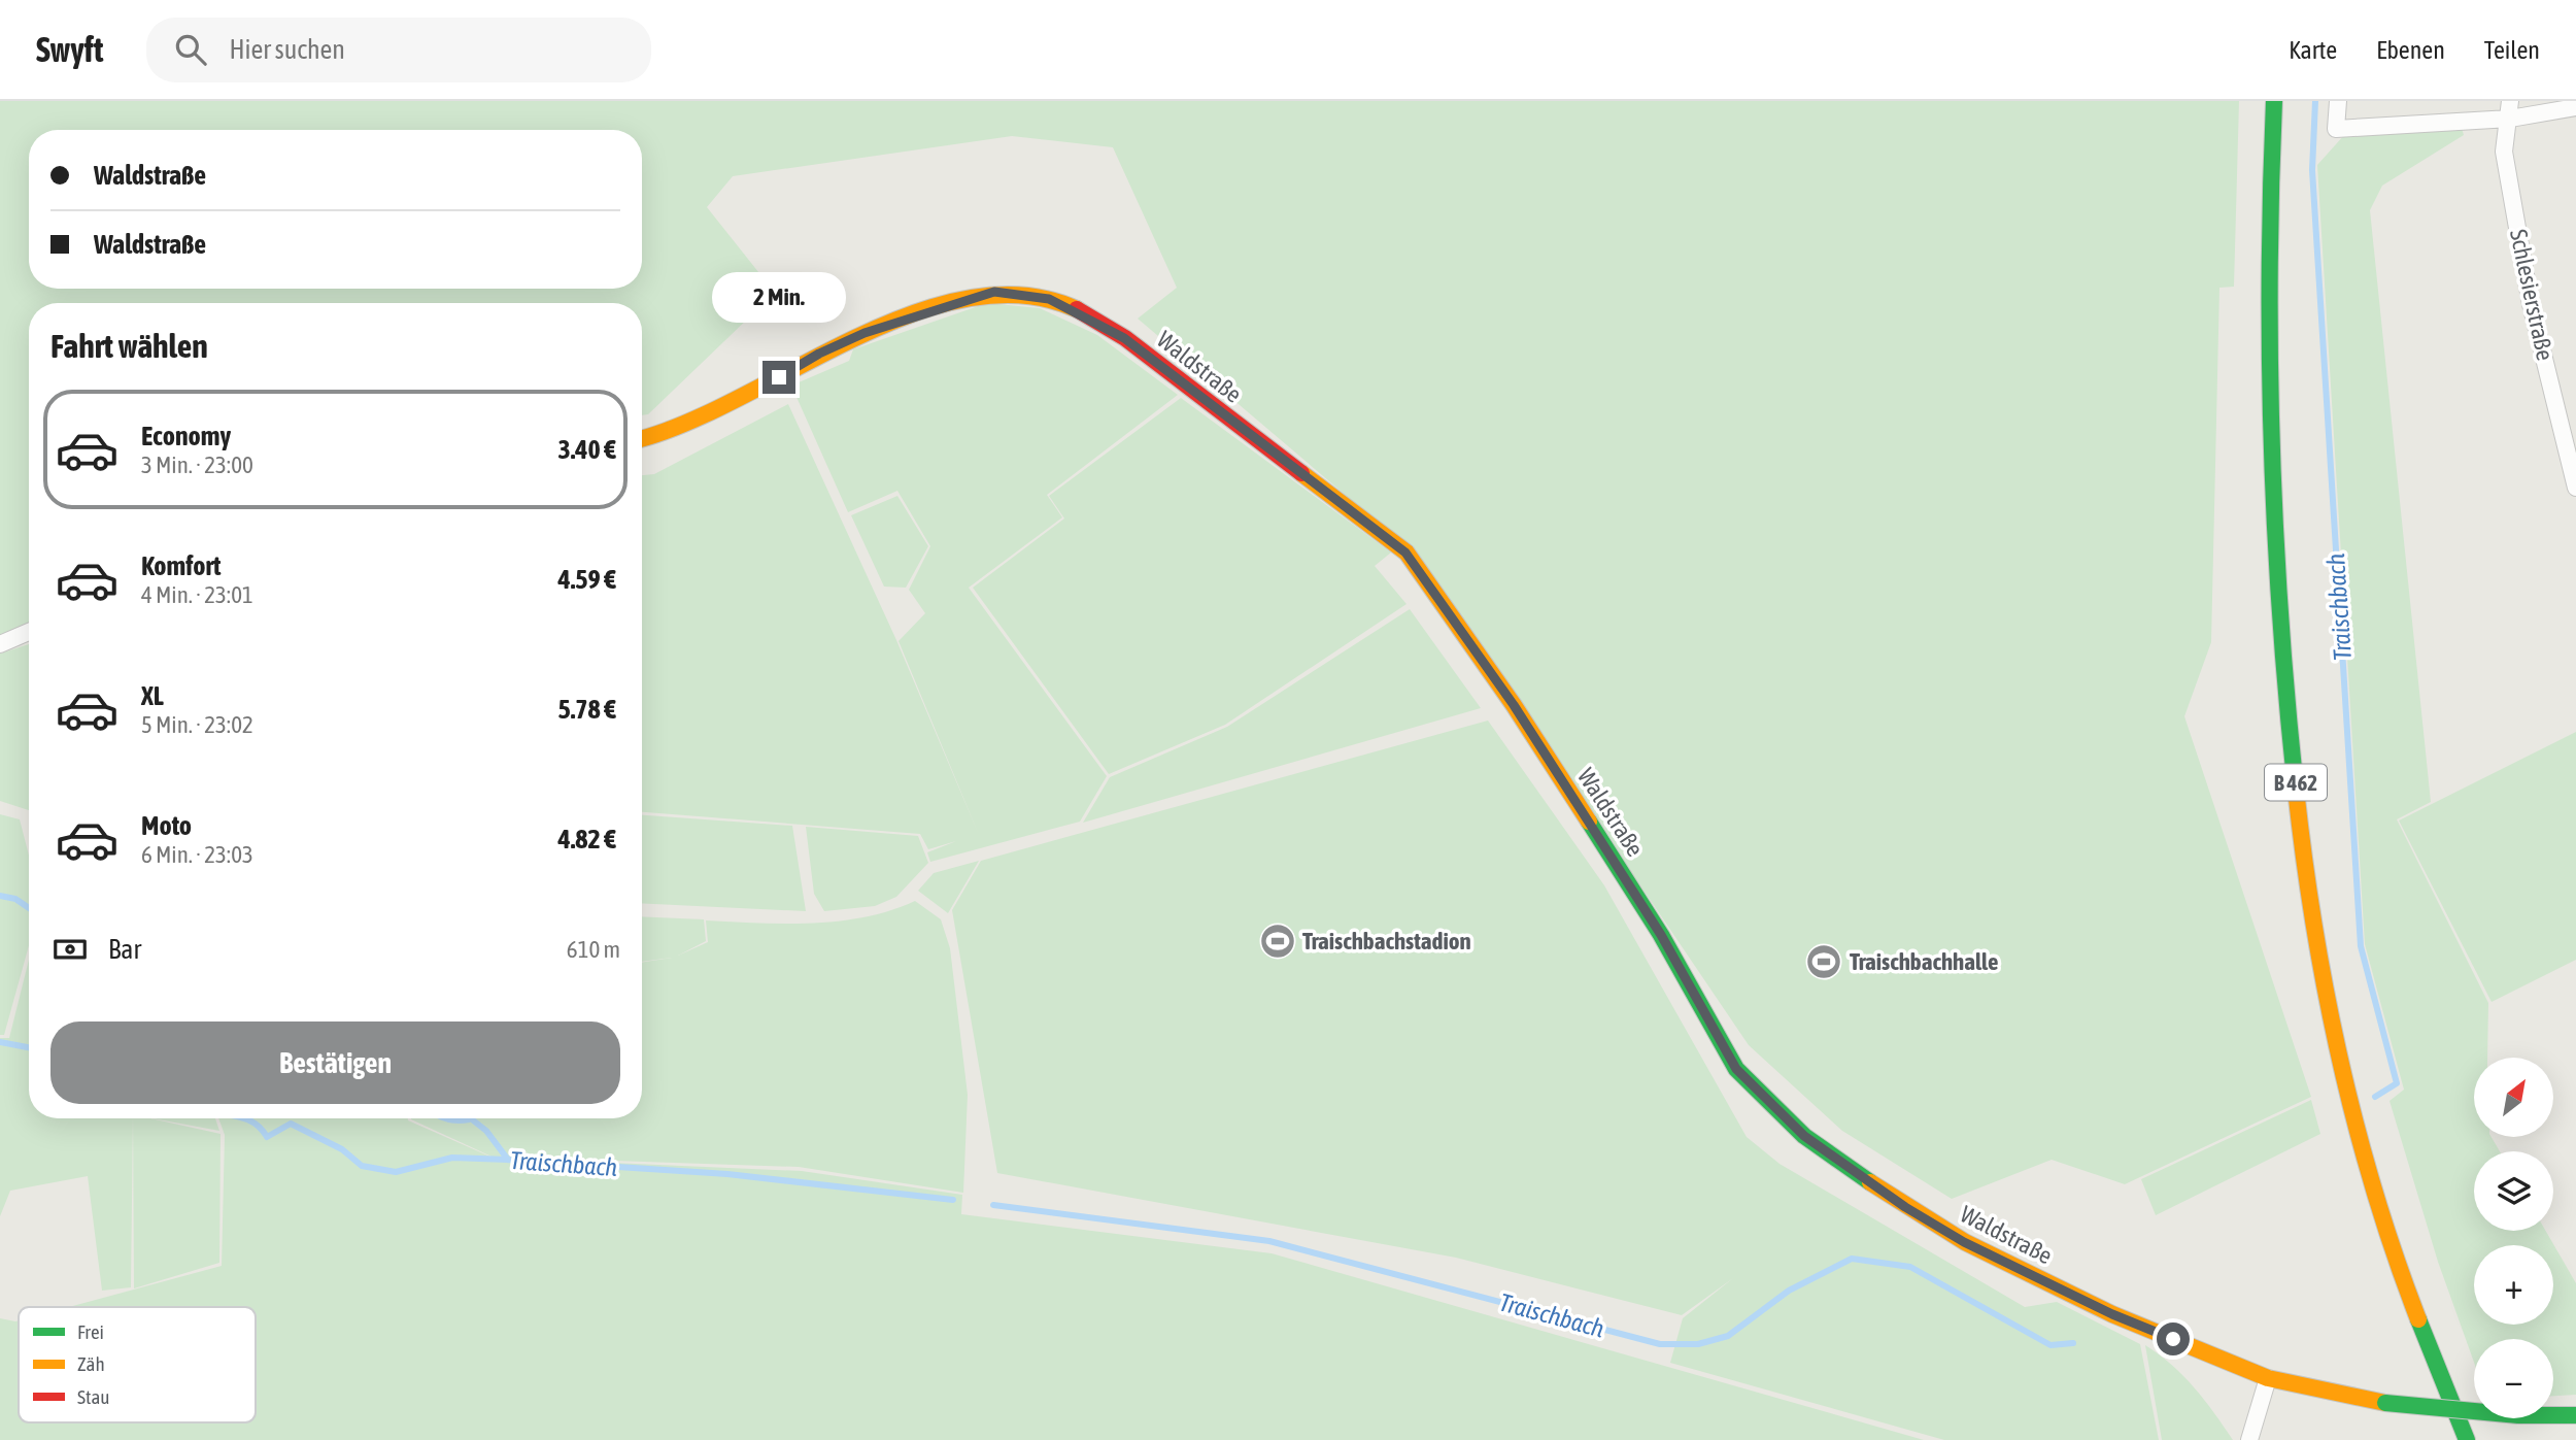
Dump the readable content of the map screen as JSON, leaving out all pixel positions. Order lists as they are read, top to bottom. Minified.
{"streets":{"street":["Schlesierstraße","Waldstraße","B 462"]},"water":["Traischbach"],"places":{"sports":["Traischbachstadion","Traischbachhalle"]},"legend":["Frei","Zäh","Stau"],"north":"top right","page":{"header":"Swyft","search":"Hier suchen","nav":["Karte","Ebenen","Teilen"],"banner":["Waldstraße","Waldstraße"],"bubble":"2 Min.","heading":"Fahrt wählen","list":[{"name":"Economy","note":"3 Min. · 23:00","value":"3.40 €"},{"name":"Komfort","note":"4 Min. · 23:01","value":"4.59 €"},{"name":"XL","note":"5 Min. · 23:02","value":"5.78 €"},{"name":"Moto","note":"6 Min. · 23:03","value":"4.82 €"}],"pay":["Bar","610 m"],"buttons":"Bestätigen","map_buttons":["+","−"]}}
